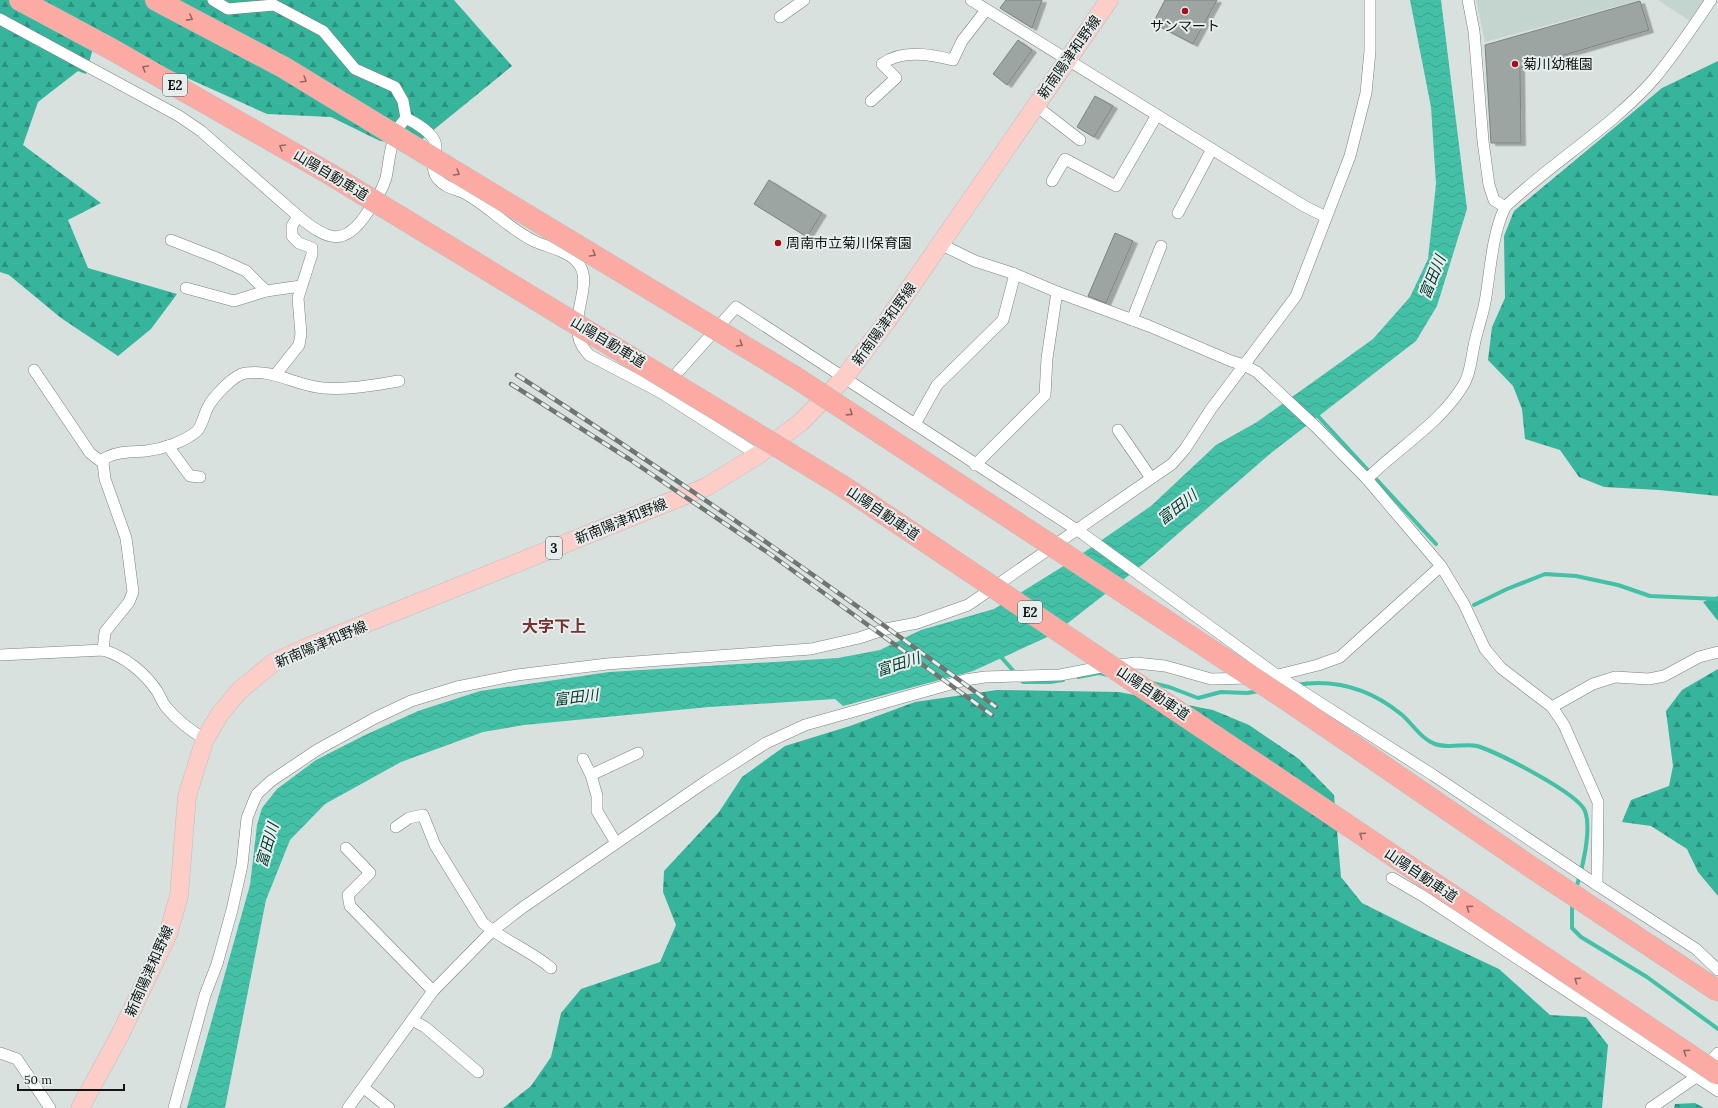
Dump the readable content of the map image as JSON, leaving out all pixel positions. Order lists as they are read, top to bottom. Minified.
{"streets":{"highway":["E2","山陽自動車道"],"main road":["新南陽津和野線","3"]},"districts":["大字下上"],"water":["富田川"],"places":["サンマート","菊川幼稚園","周南市立菊川保育園"],"scale_bar":"50 m"}
